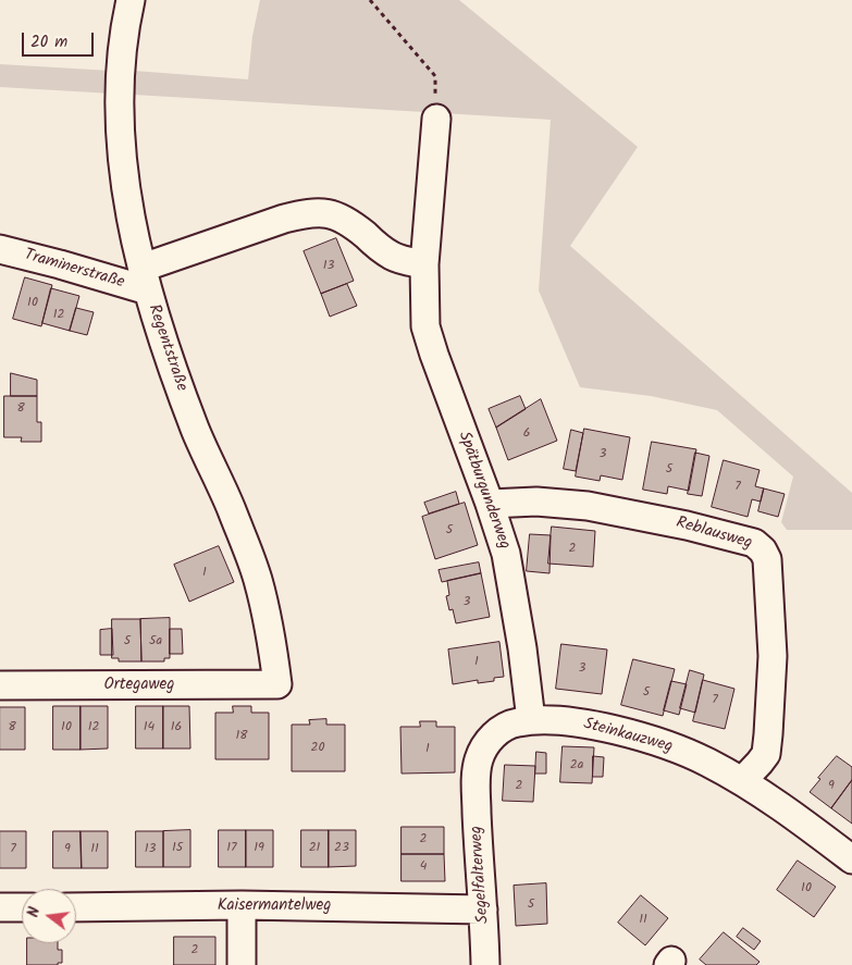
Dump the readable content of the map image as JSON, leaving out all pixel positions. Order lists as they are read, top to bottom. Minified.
{"streets":{"street":["Traminerstraße","Regentstraße","Spätburgunderweg","Reblausweg","Ortegaweg","Steinkauzweg","Segelfalterweg","Kaisermantelweg"]},"crossings":[["Traminerstraße","Regentstraße"],["Regentstraße","Ortegaweg"],["Spätburgunderweg","Reblausweg"],["Spätburgunderweg","Steinkauzweg"],["Reblausweg","Steinkauzweg"],["Steinkauzweg","Segelfalterweg"],["Segelfalterweg","Kaisermantelweg"]],"house_numbers":["13","10","12","8","6","3","5","7","5","2","1","3","5","5a","1","3","5","7","8","10","12","14","16","18","20","1","2a","2","9","2","15","17","19","21","23","7","9","11","13","4","10","5","11","2"],"scale_bar":"20 m","north":"left"}
